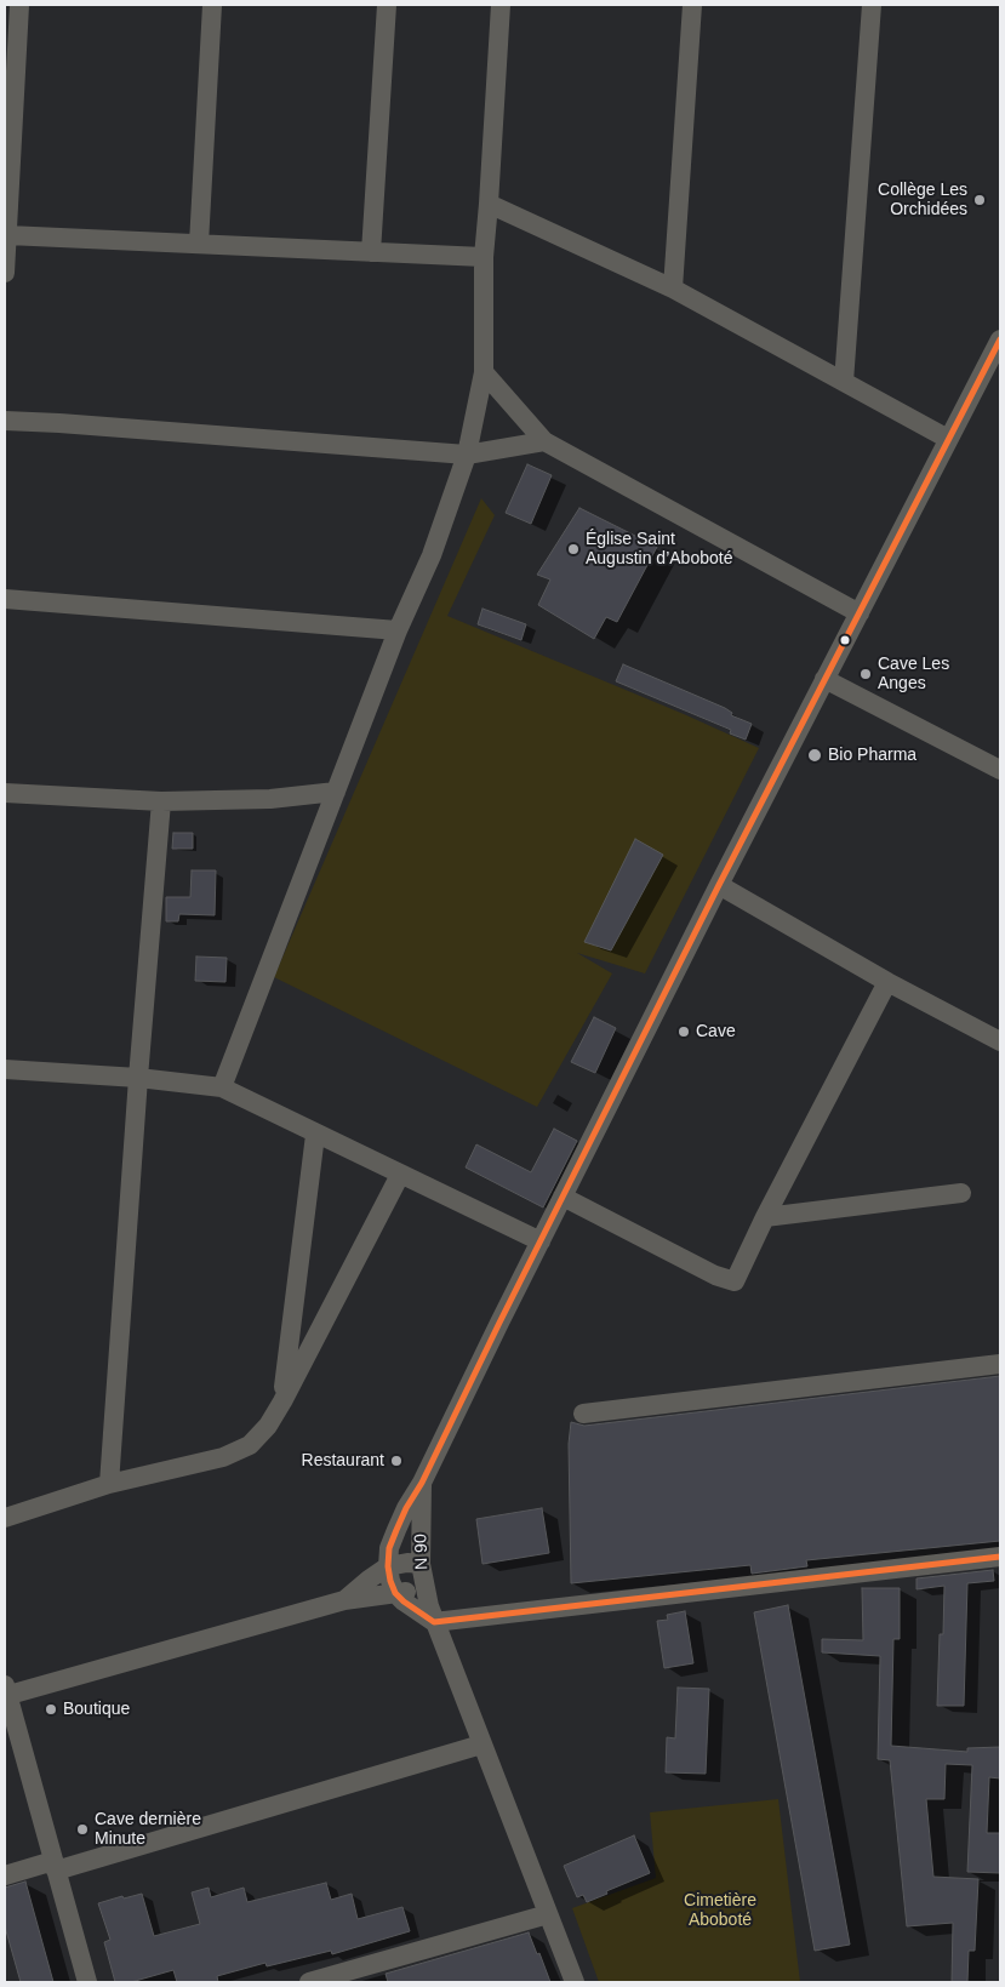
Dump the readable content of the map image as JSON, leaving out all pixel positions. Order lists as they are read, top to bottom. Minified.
{"streets":{"street":["N 90"]},"parks":["Cimetière Aboboté"],"places":["Collège Les Orchidées","Église Saint Augustin d’Aboboté","Cave Les Anges","Bio Pharma","Cave","Restaurant","Boutique","Cave dernière Minute"]}
